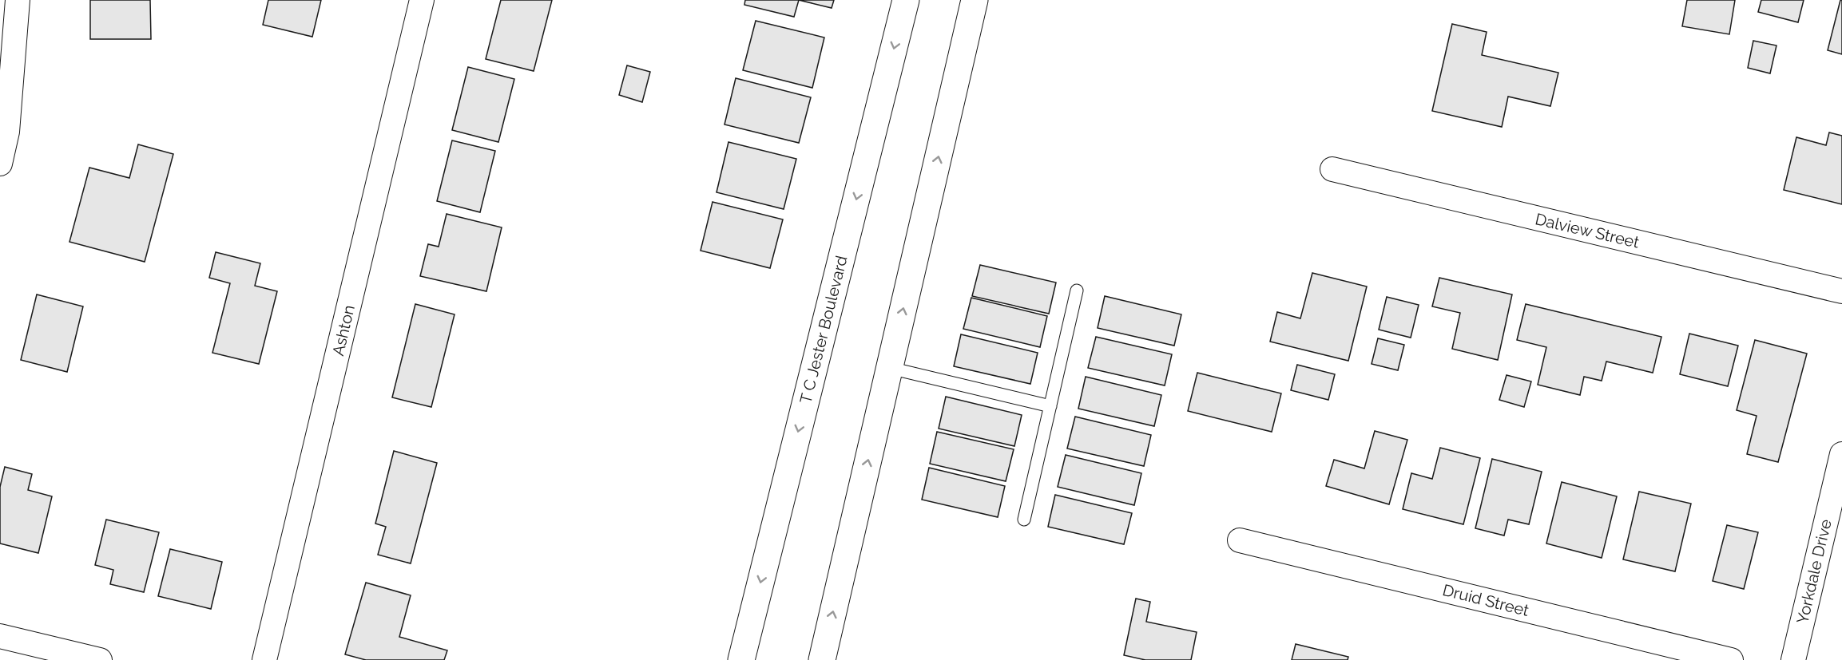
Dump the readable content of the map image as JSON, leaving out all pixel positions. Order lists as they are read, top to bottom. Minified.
{"streets":{"main road":["T C Jester Boulevard"],"street":["Dalview Street","Ashton","Yorkdale Drive","Druid Street"]}}
